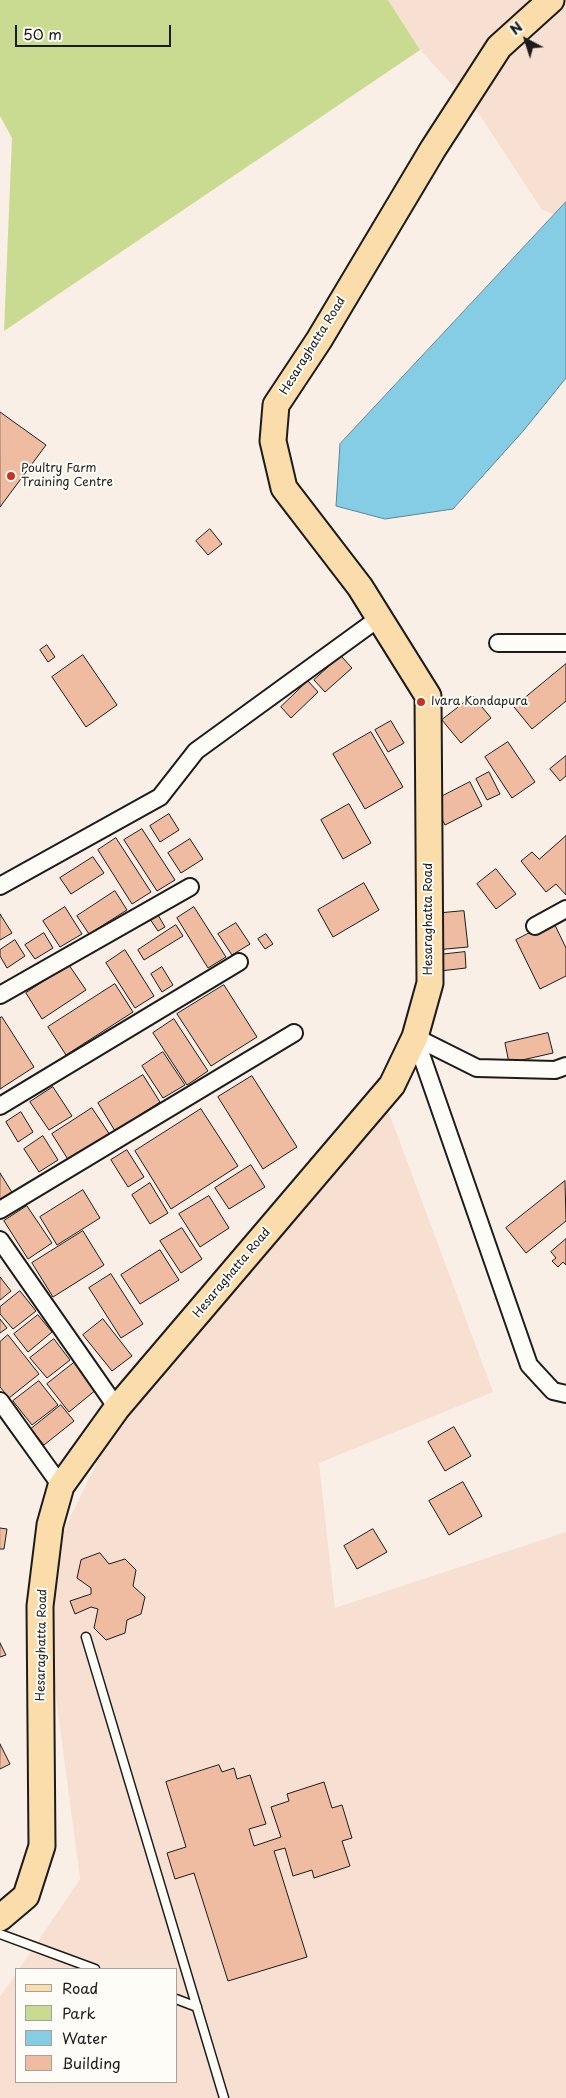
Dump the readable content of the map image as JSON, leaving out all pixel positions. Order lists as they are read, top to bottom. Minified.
{"streets":{"main road":["Hesaraghatta Road"]},"places":["Poultry Farm Training Centre","Ivara Kondapura"],"legend":["Road","Park","Water","Building"],"scale_bar":"50 m","north":"top left"}
